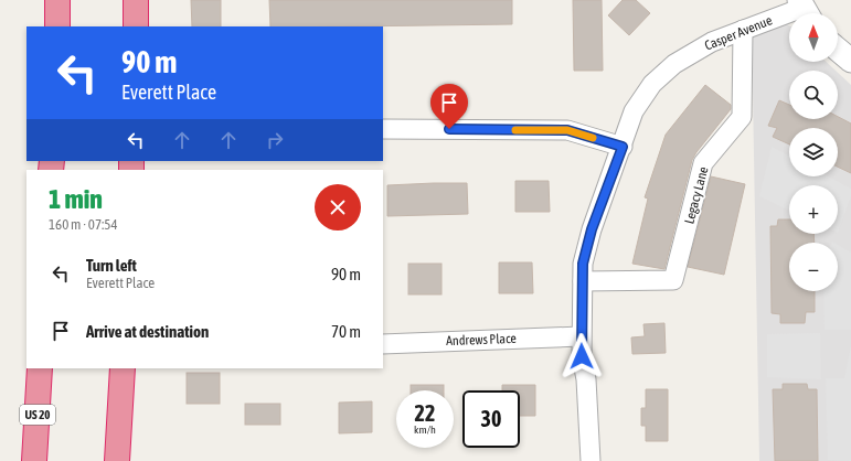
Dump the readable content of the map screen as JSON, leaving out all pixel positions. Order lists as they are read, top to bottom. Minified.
{"streets":{"highway":["US 20"],"street":["Casper Avenue","Legacy Lane","Andrews Place"]},"crossings":[["Casper Avenue","Legacy Lane"],["Casper Avenue","Andrews Place"]],"north":"top","page":{"map_buttons":["+","−"],"turn":["90 m","Everett Place"],"heading":["1 min","160 m · 07:54"],"list":[{"name":"Turn left","note":"Everett Place","value":"90 m"},{"name":"Arrive at destination","value":"70 m"}],"speed":"22 km/h","limit":"30"}}
